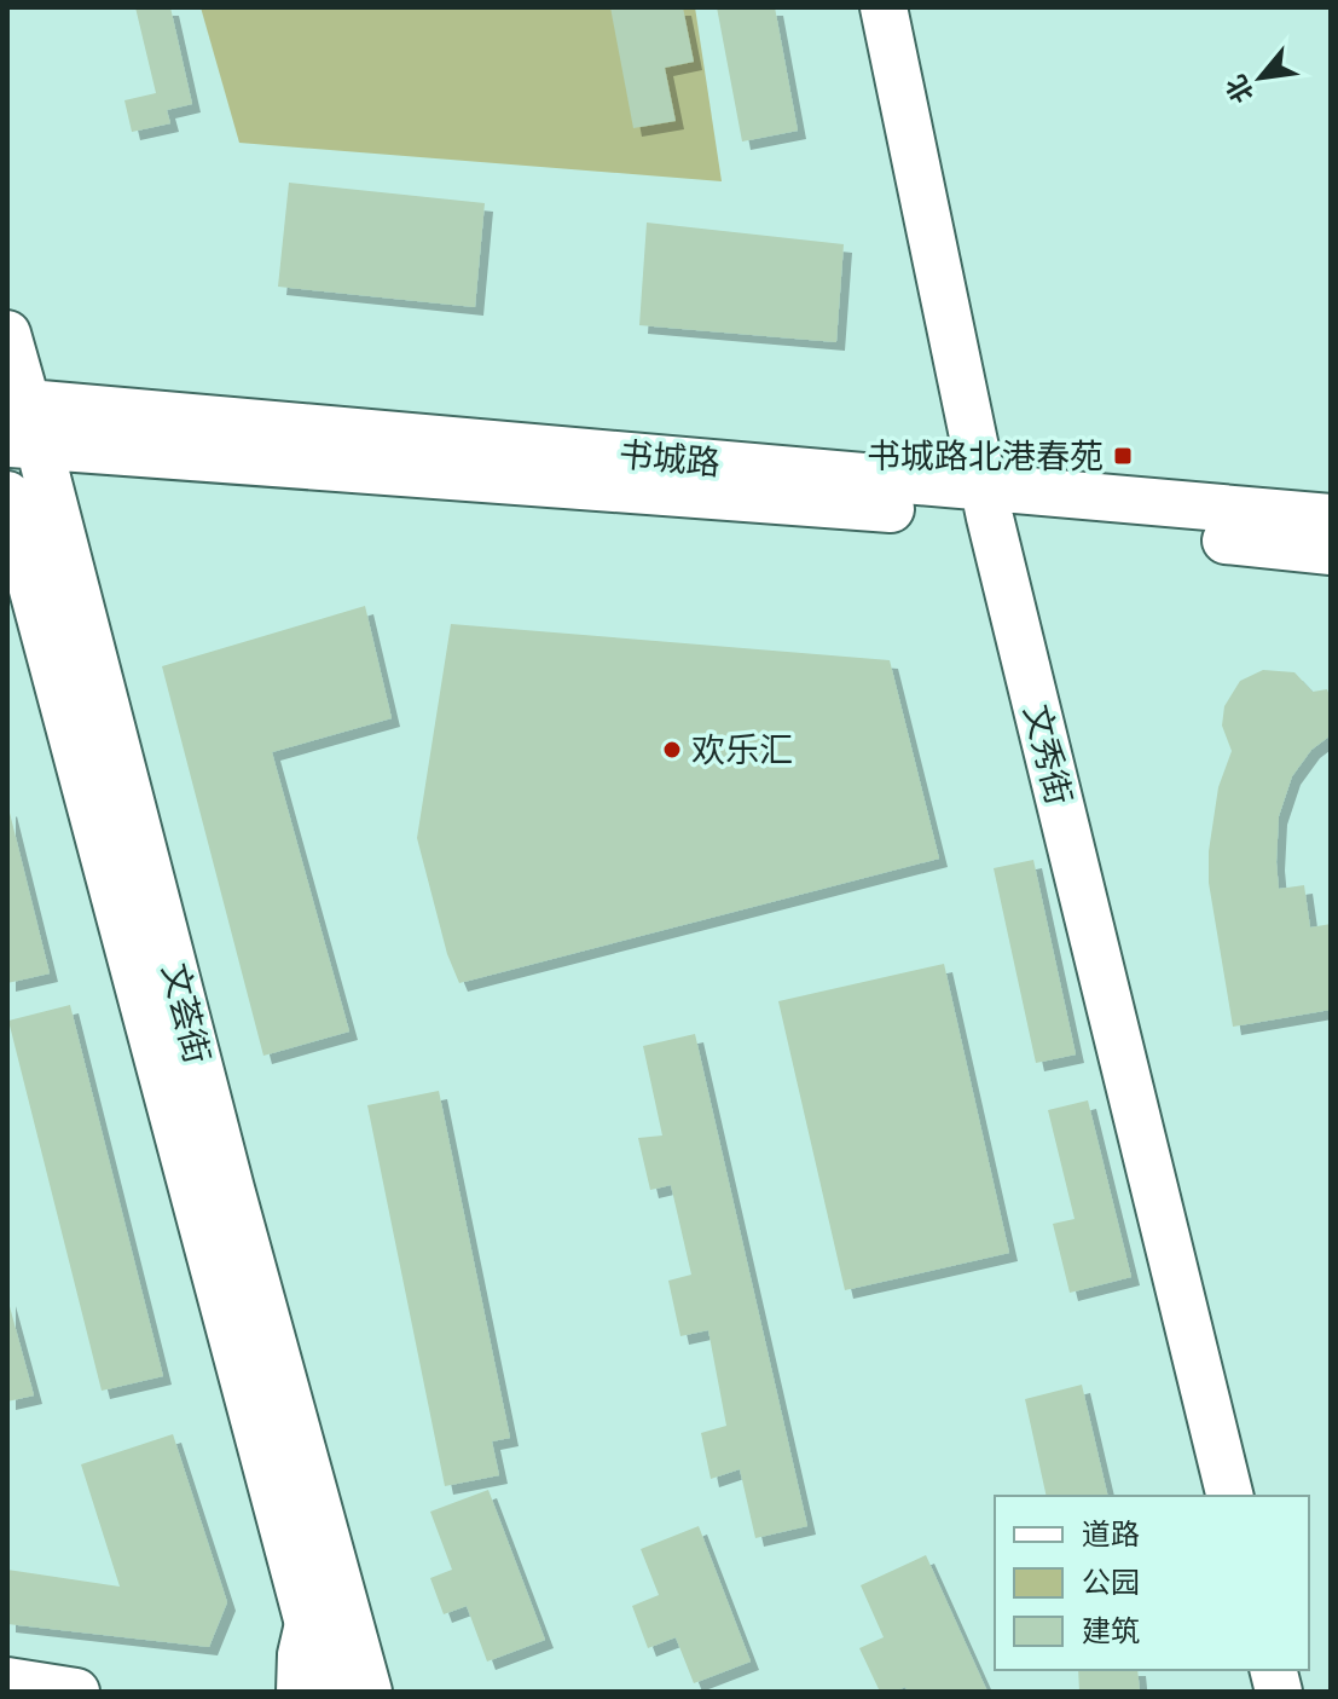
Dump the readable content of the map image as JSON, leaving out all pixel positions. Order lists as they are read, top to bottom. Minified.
{"streets":{"main road":["书城路","文秀街","文荟街"]},"crossings":[["书城路","文秀街"],["书城路","文荟街"]],"places":{"transit":["书城路北港春苑"],"other":["欢乐汇"]},"legend":["道路","公园","建筑"],"north":"bottom left"}
